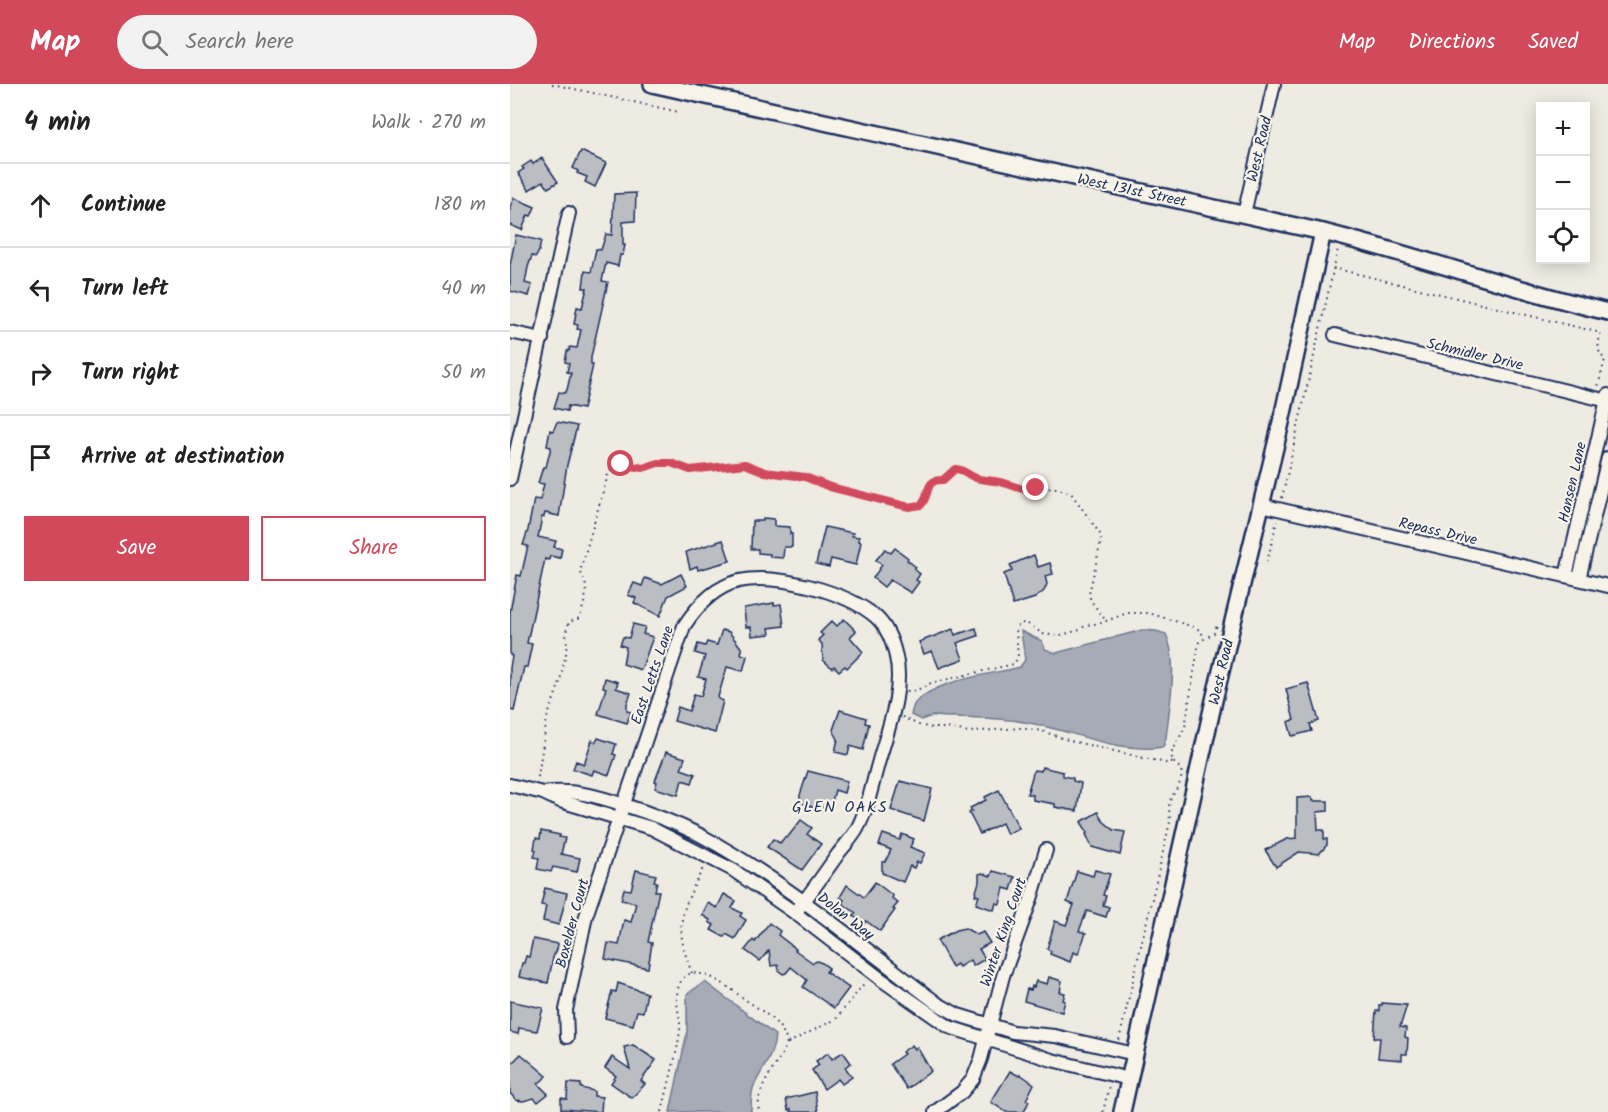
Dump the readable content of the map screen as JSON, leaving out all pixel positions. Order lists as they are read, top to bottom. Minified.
{"streets":{"street":["West Road","West 131st Street","Schmidler Drive","Hansen Lane","Repass Drive","East Letts Lane","Dolan Way","Boxelder Court","Winter King Court"]},"crossings":[["West Road","West 131st Street"],["West Road","Repass Drive"],["West Road","Dolan Way"],["Schmidler Drive","Hansen Lane"],["Hansen Lane","Repass Drive"],["East Letts Lane","Dolan Way"],["East Letts Lane","Boxelder Court"],["Dolan Way","Boxelder Court"],["Dolan Way","Winter King Court"]],"districts":["GLEN OAKS"],"page":{"header":"Map","search":"Search here","nav":["Map","Directions","Saved"],"heading":["4 min","Walk · 270 m"],"map_buttons":["+","−"],"list":[["Continue","180 m"],["Turn left","40 m"],["Turn right","50 m"],"Arrive at destination"],"buttons":["Save","Share"]}}
